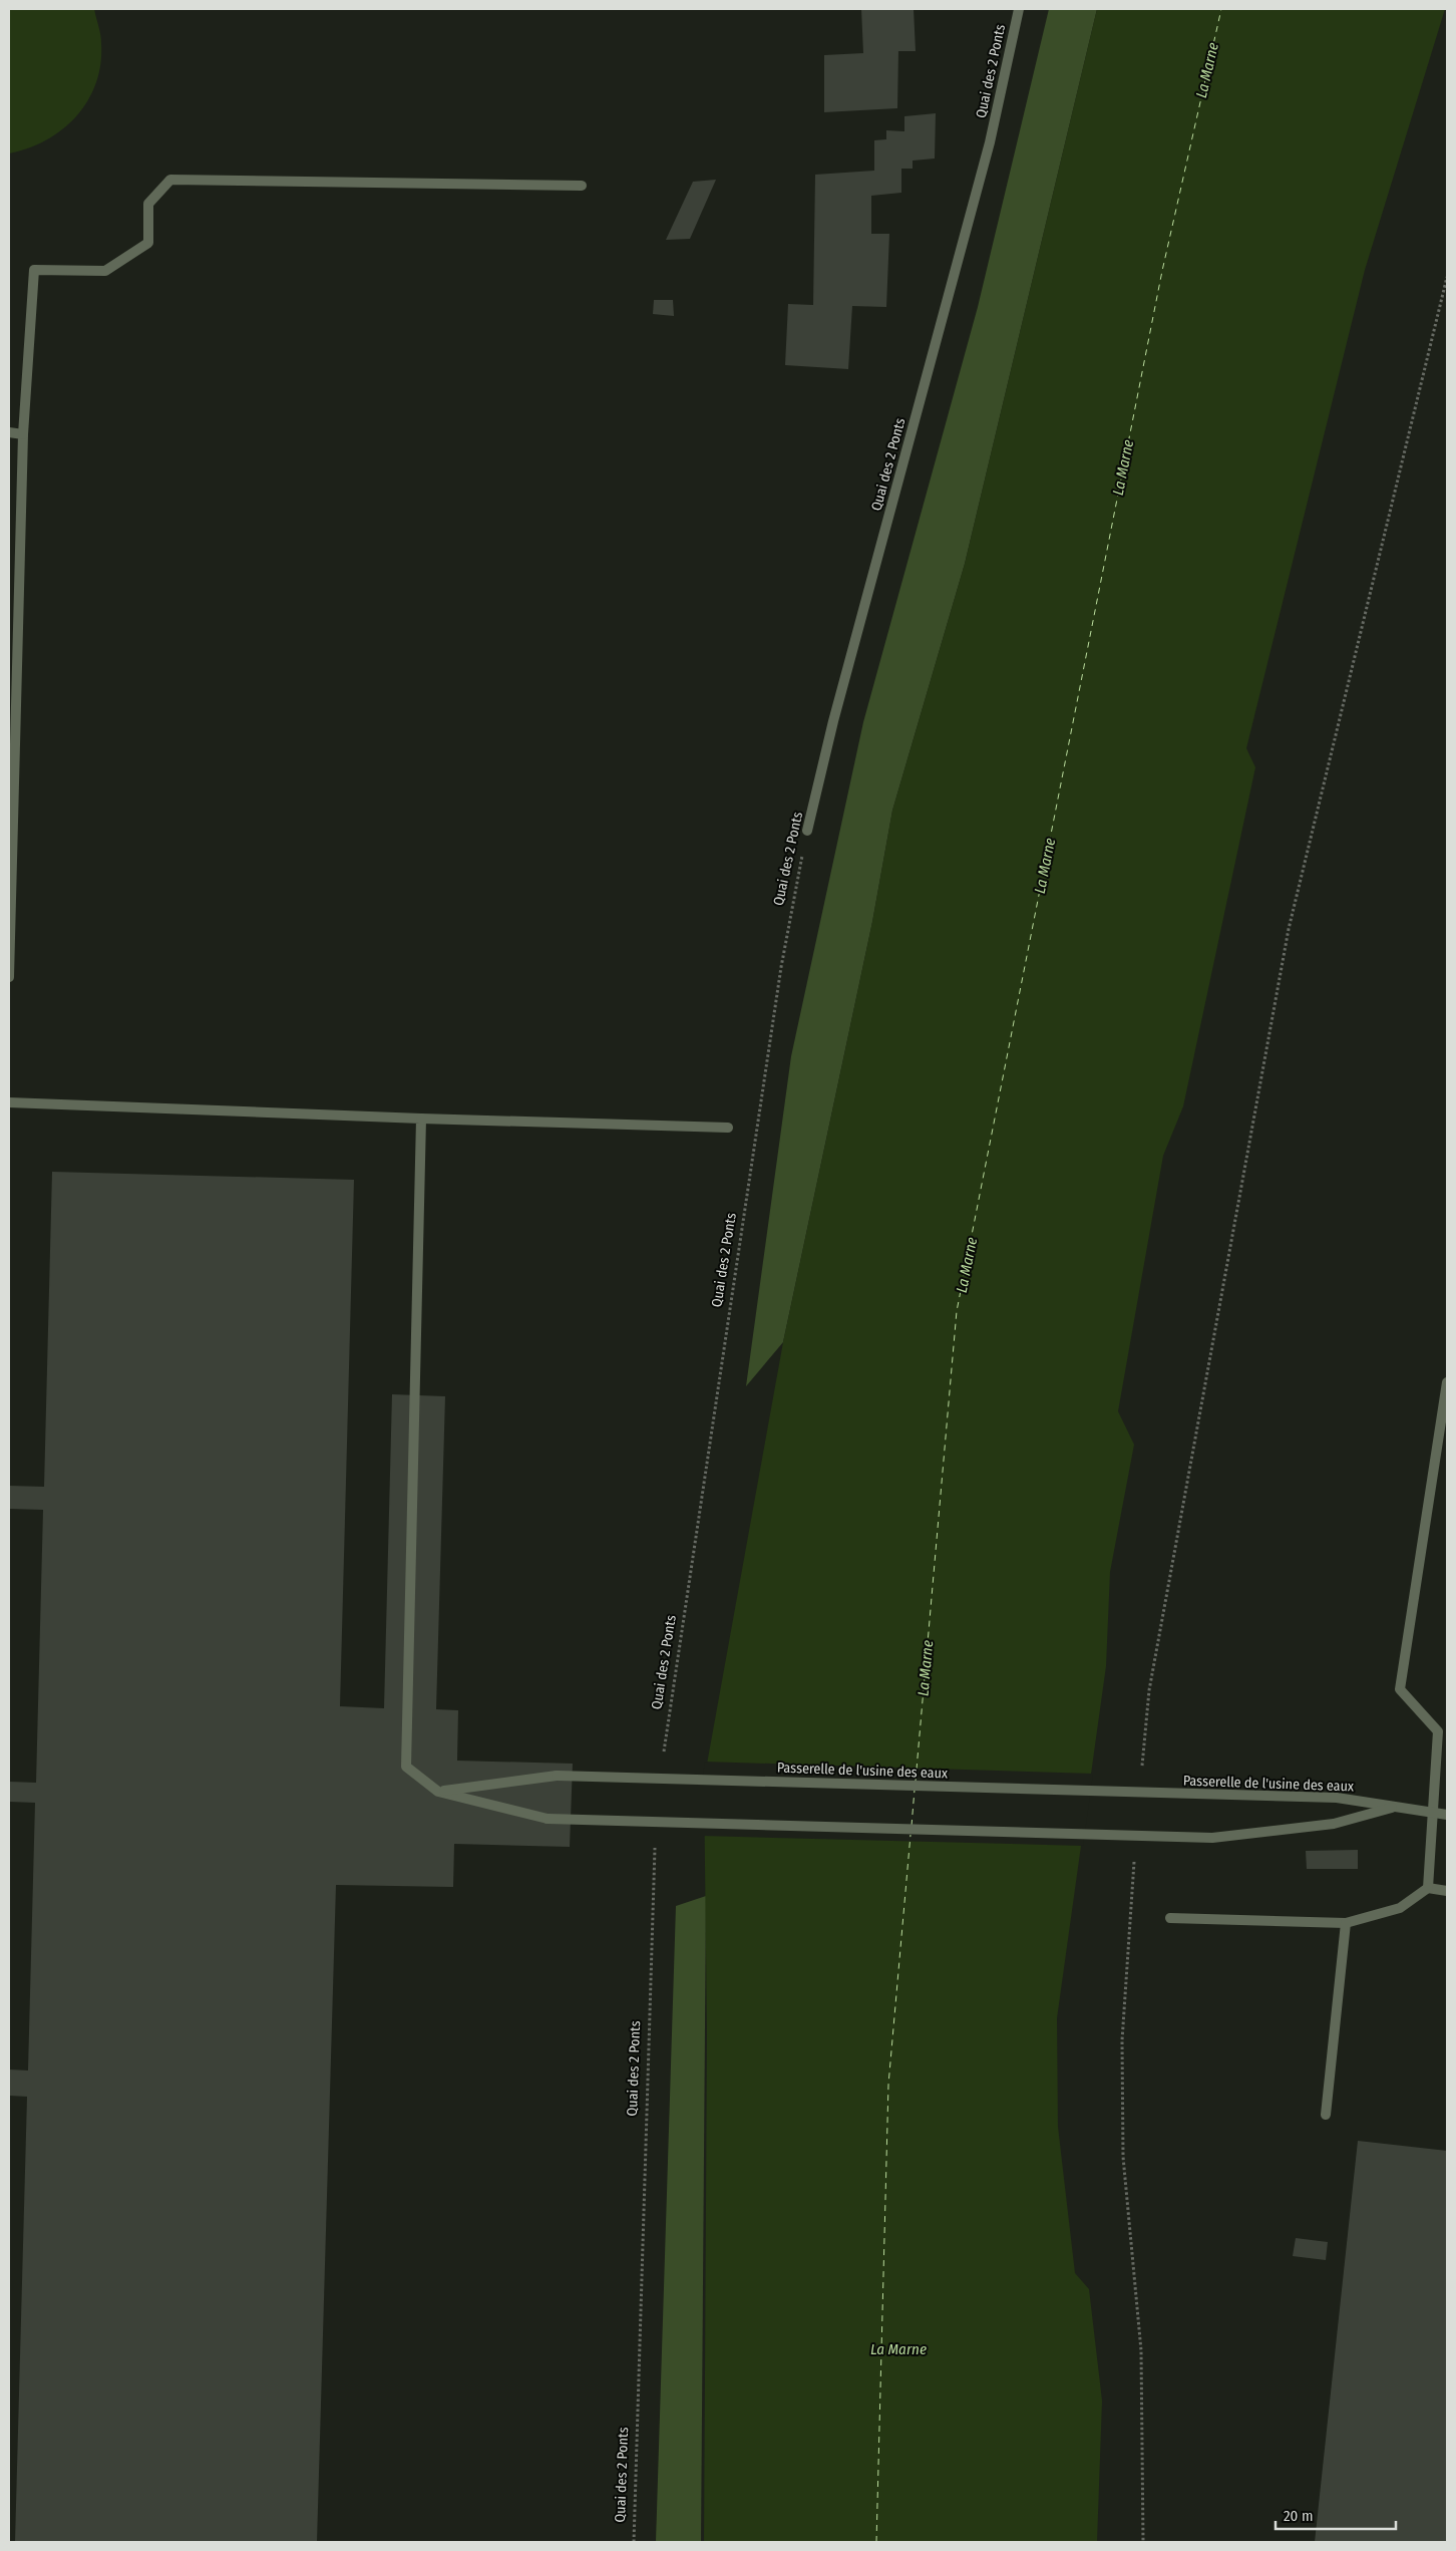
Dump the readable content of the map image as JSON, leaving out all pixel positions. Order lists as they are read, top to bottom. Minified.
{"streets":{"street":["Quai des 2 Ponts","Passerelle de l'usine des eaux"]},"water":["La Marne"],"scale_bar":"20 m"}
